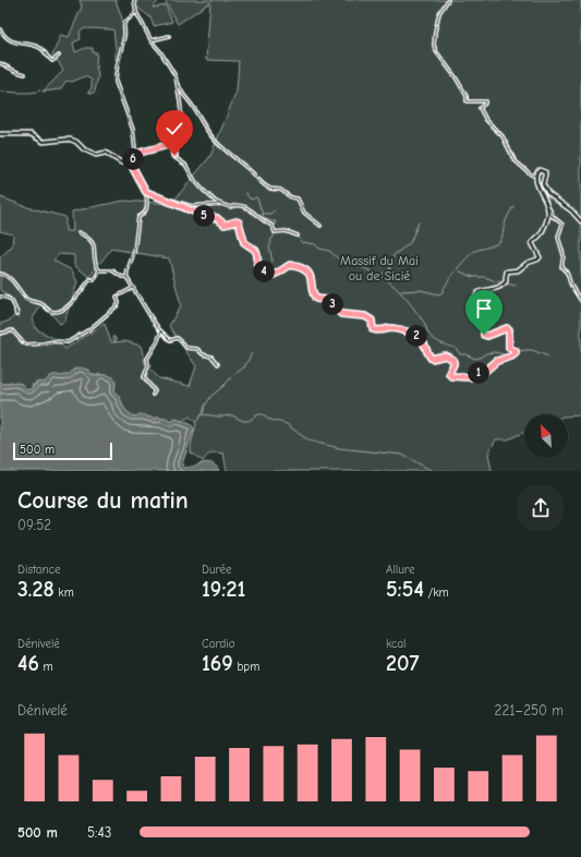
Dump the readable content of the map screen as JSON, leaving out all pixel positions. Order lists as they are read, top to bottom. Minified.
{"parks":["Massif du Mai ou de Sicié"],"scale_bar":"500 m","north":"top left","page":{"pins":["6","5","4","3","2","1"],"scale":"500 m","heading":["Course du matin","09:52"],"stats":[["Distance","3.28 km"],["Durée","19:21"],["Allure","5:54 /km"],["Dénivelé","46 m"],["Cardio","169 bpm"],["kcal","207"]],"chart":["Dénivelé","221–250 m"],"list":[{"name":"500 m","note":"5:43"}]}}
